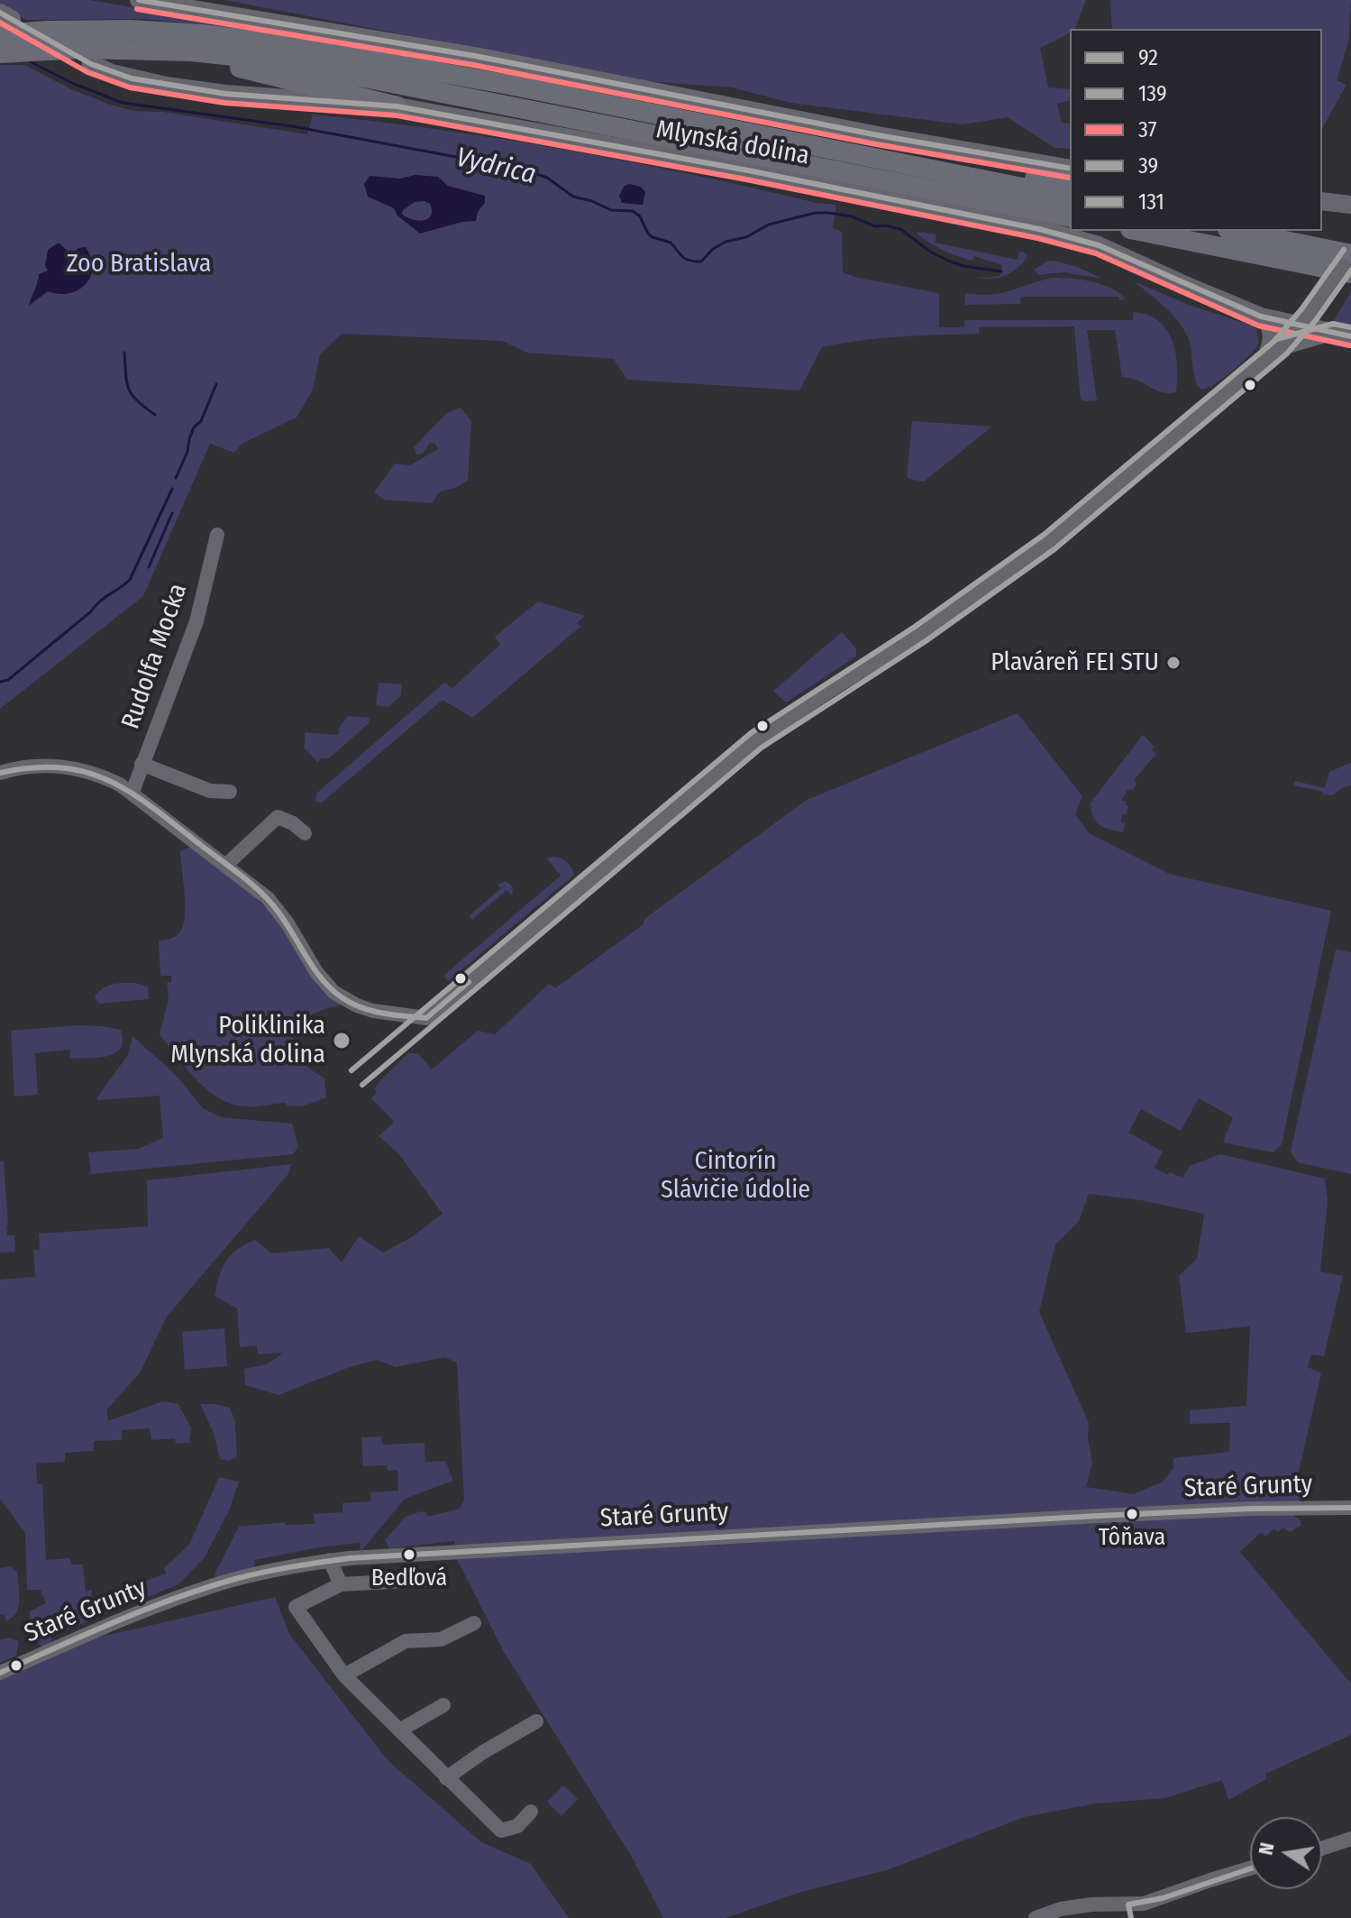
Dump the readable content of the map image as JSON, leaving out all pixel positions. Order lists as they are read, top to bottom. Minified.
{"streets":{"main road":["Mlynská dolina"],"street":["Rudolfa Mocka","Staré Grunty"]},"water":["Vydrica"],"parks":["Zoo Bratislava","Cintorín Slávičie údolie"],"places":["Plaváreň FEI STU","Poliklinika Mlynská dolina","Tôňava","Bedľová"],"lines":["transit line 92","transit line 37","transit line 39","transit line 131","transit line 139"],"legend":["92","139","37","39","131"],"north":"left"}
